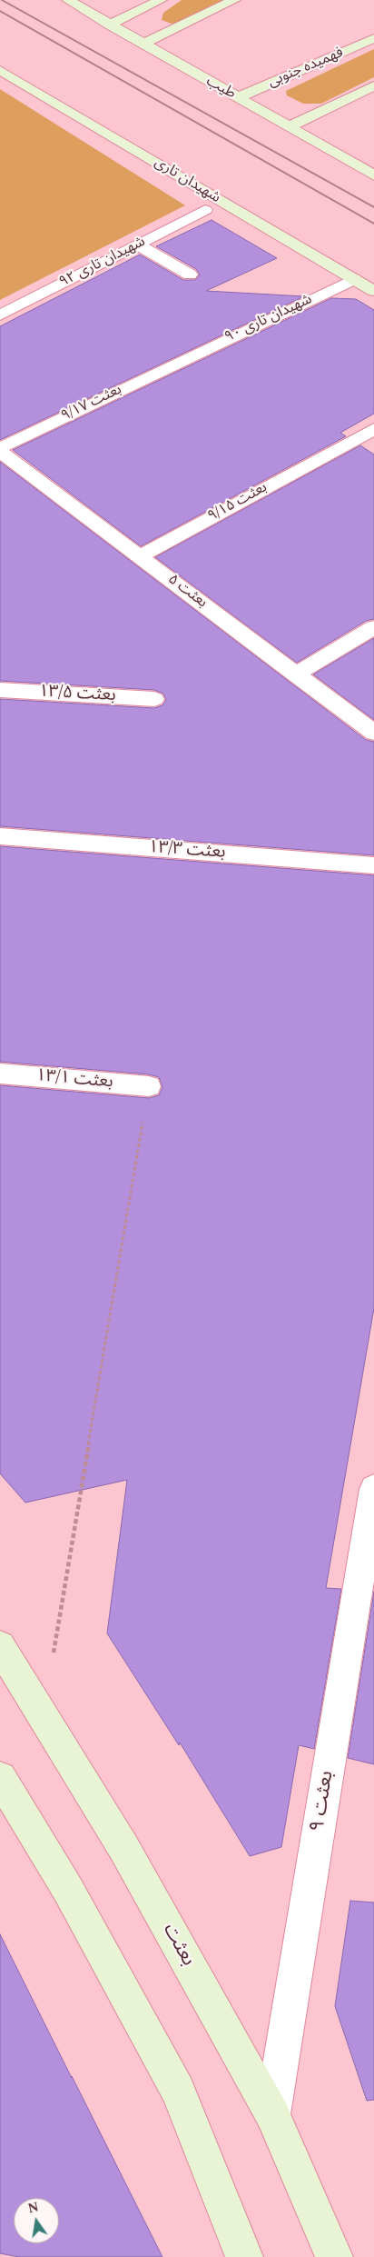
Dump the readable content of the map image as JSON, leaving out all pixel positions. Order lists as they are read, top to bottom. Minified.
{"streets":{"street":["فهمیده جنوبی","طیب","شهیدان تاری","شهیدان تاری ۹۲","شهیدان تاری ۹۰","بعثت ۹/۱۷","بعثت ۹/۱۵","بعثت ۵","بعثت ۱۳/۵","بعثت ۱۳/۳","بعثت ۱۳/۱","بعثت ۹","بعثت"]},"crossings":[["فهمیده جنوبی","طیب"],["شهیدان تاری","شهیدان تاری ۹۰"],["شهیدان تاری ۹۰","بعثت ۹/۱۷"],["بعثت ۹/۱۵","بعثت ۵"],["بعثت ۹","بعثت"]],"north":"top"}
